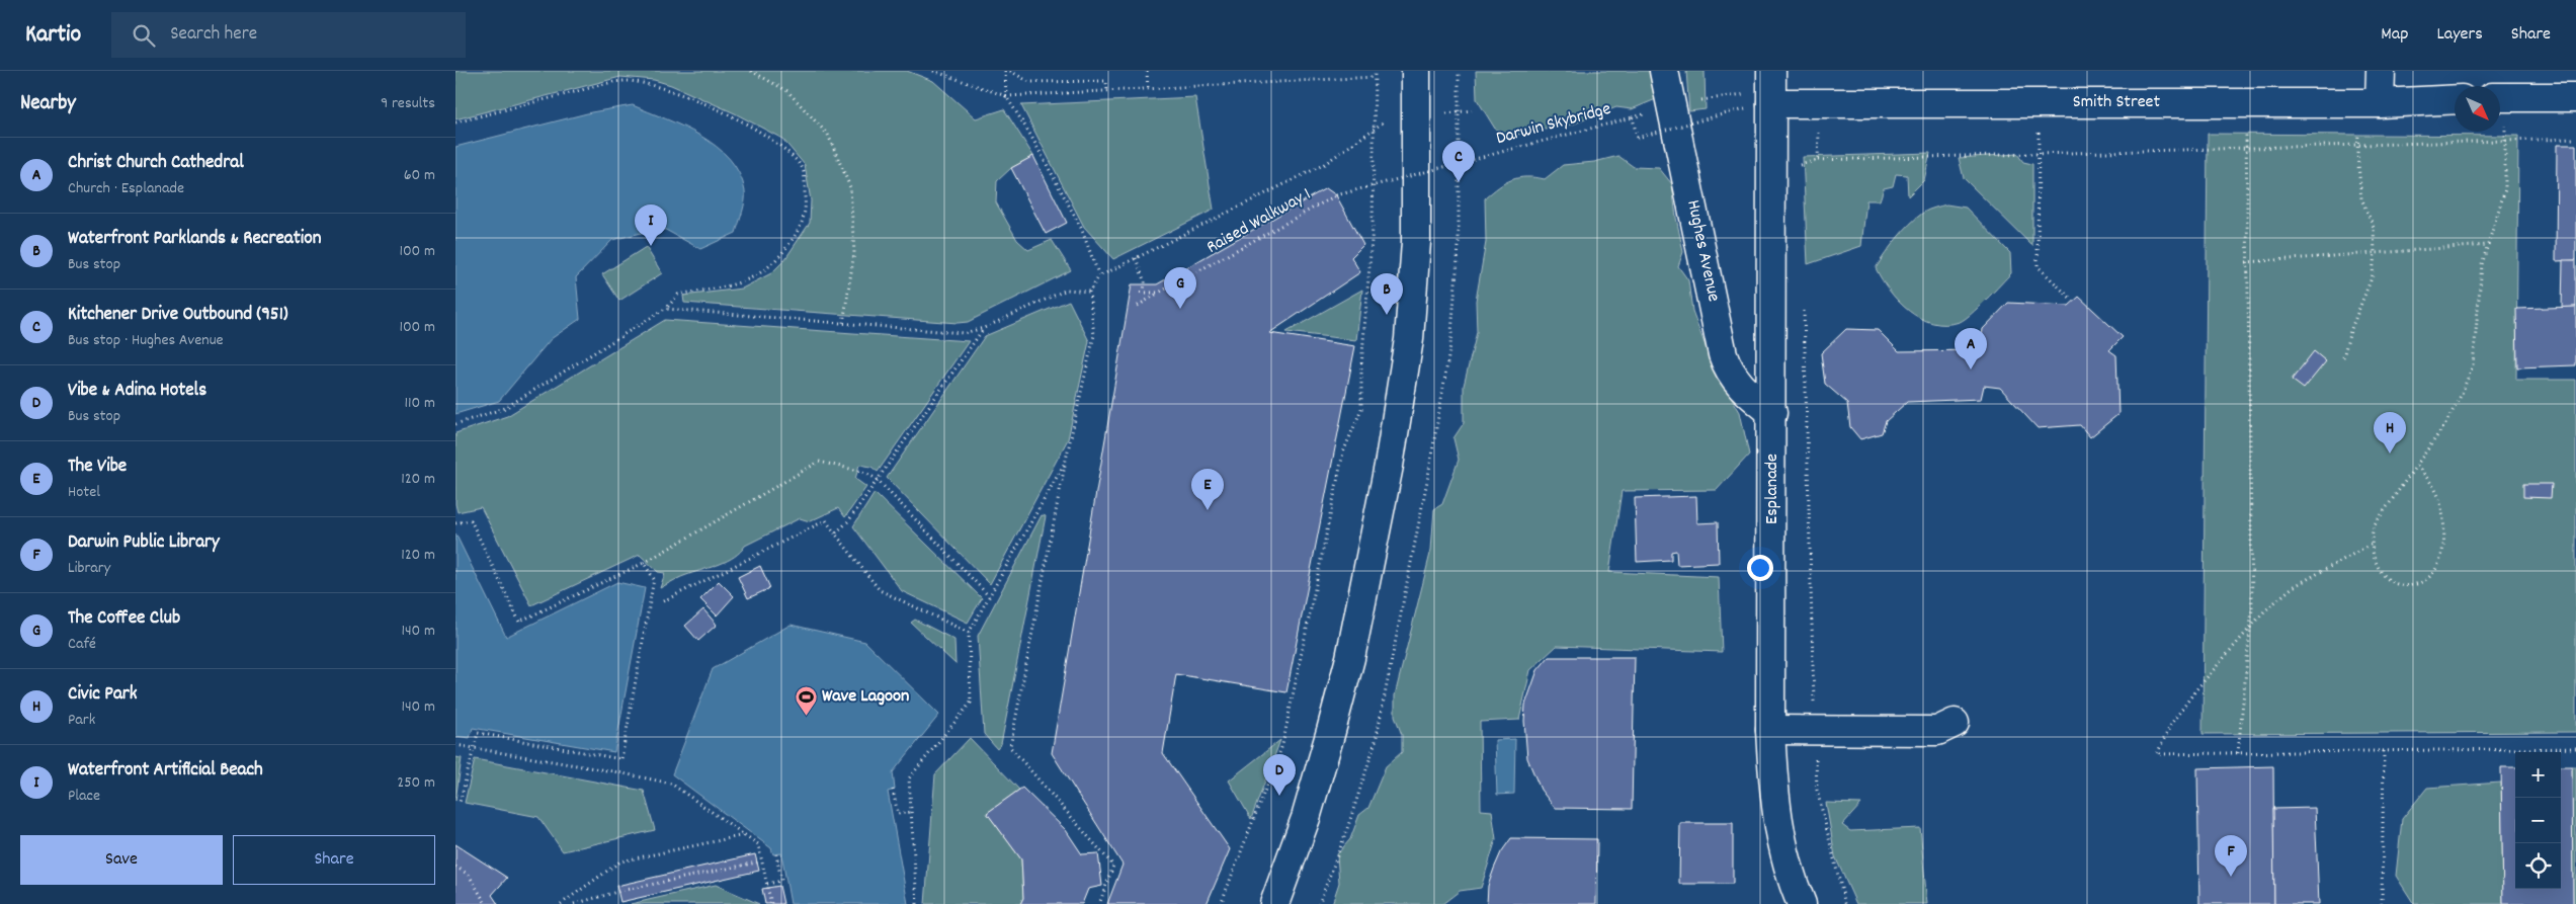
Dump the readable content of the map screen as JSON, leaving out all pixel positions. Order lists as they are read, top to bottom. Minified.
{"streets":{"street":["Smith Street","Hughes Avenue","Esplanade"],"path":["Darwin Skybridge","Raised Walkway 1"]},"crossings":[["Smith Street","Esplanade"],["Darwin Skybridge","Raised Walkway 1"],["Hughes Avenue","Esplanade"]],"places":{"sports":["Wave Lagoon"]},"north":"bottom right","page":{"header":"Kartio","search":"Search here","nav":["Map","Layers","Share"],"heading":["Nearby","9 results"],"list":[{"mark":"A","name":"Christ Church Cathedral","note":"Church · Esplanade","value":"60 m"},{"mark":"B","name":"Waterfront Parklands & Recreation","note":"Bus stop","value":"100 m"},{"mark":"C","name":"Kitchener Drive Outbound (951)","note":"Bus stop · Hughes Avenue","value":"100 m"},{"mark":"D","name":"Vibe & Adina Hotels","note":"Bus stop","value":"110 m"},{"mark":"E","name":"The Vibe","note":"Hotel","value":"120 m"},{"mark":"F","name":"Darwin Public Library","note":"Library","value":"120 m"},{"mark":"G","name":"The Coffee Club","note":"Café","value":"140 m"},{"mark":"H","name":"Civic Park","note":"Park","value":"140 m"},{"mark":"I","name":"Waterfront Artificial Beach","note":"Place","value":"250 m"}],"pins":["C","I","G","B","A","H","E","D","F"],"map_buttons":["+","−"],"buttons":["Save","Share"]}}
